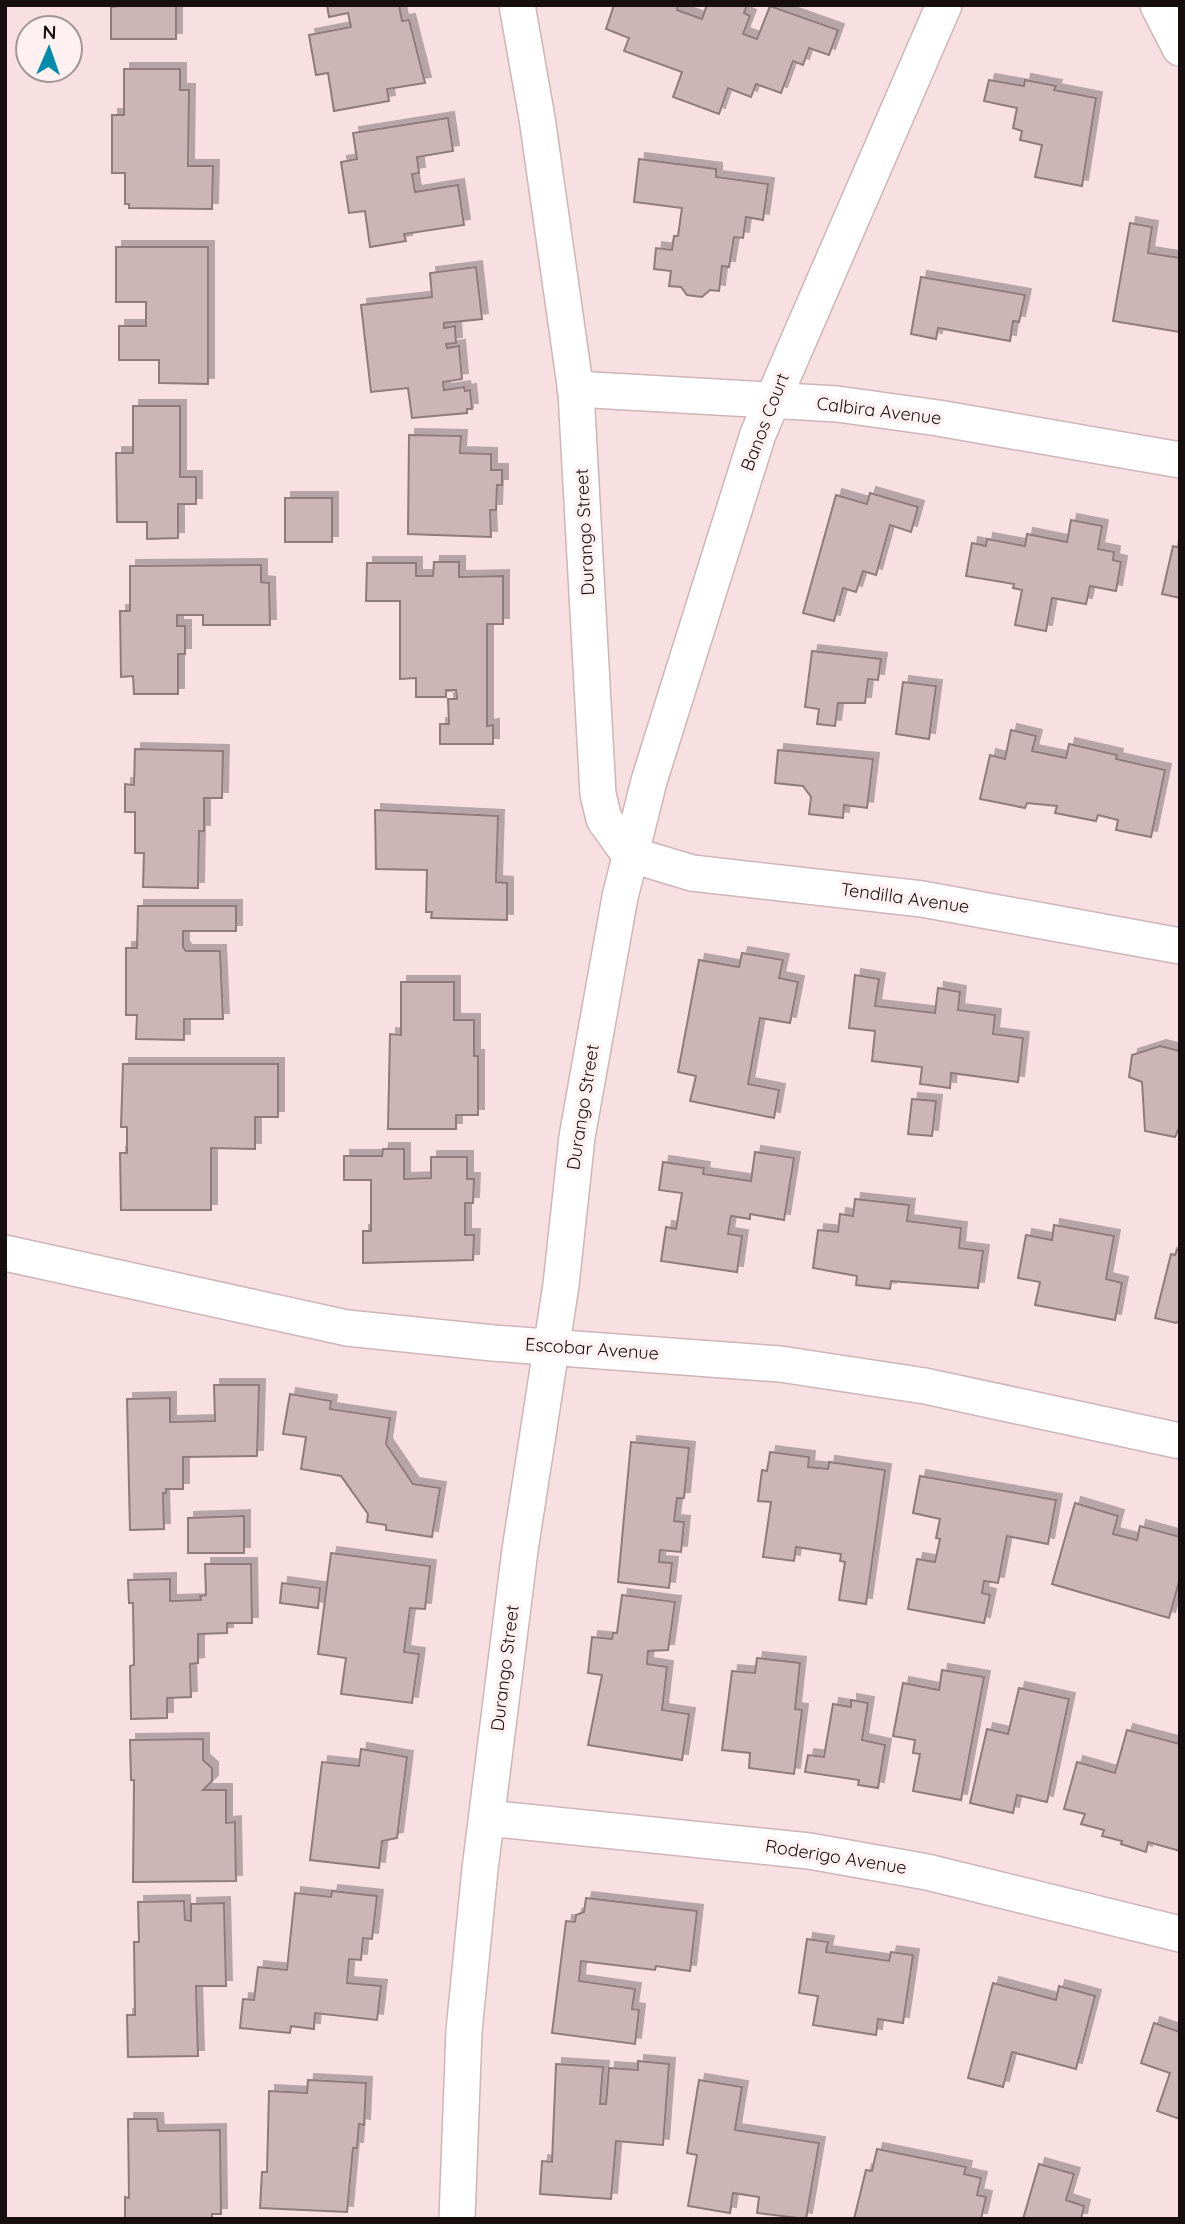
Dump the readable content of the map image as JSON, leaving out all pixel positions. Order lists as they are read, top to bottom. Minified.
{"streets":{"street":["Calbira Avenue","Banos Court","Durango Street","Tendilla Avenue","Escobar Avenue","Roderigo Avenue"]},"crossings":[["Calbira Avenue","Banos Court"],["Calbira Avenue","Durango Street"],["Banos Court","Durango Street"],["Banos Court","Tendilla Avenue"],["Durango Street","Tendilla Avenue"],["Durango Street","Escobar Avenue"],["Durango Street","Roderigo Avenue"]],"north":"top"}
